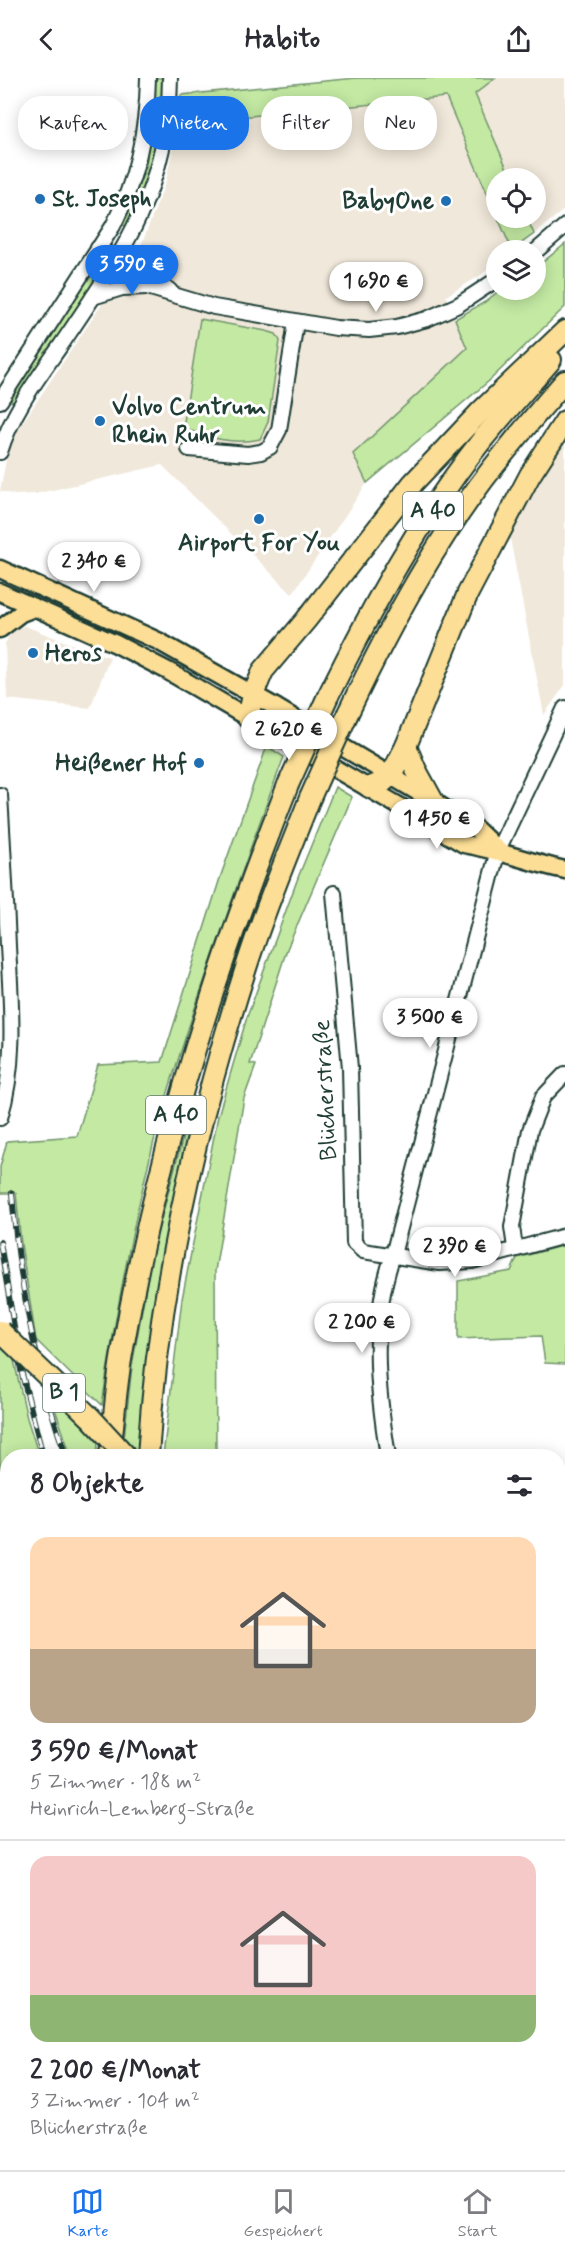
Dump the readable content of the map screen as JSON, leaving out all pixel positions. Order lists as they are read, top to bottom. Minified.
{"streets":{"highway":["A 40","B 1"],"street":["Blücherstraße"]},"places":["St. Joseph","BabyOne","Volvo Centrum Rhein Ruhr","Airport For You","Heros","Heißener Hof"],"page":{"header":"Habito","chip":["Kaufen","Mieten","Filter","Neu"],"price":["3 590 €","1 690 €","2 340 €","2 620 €","1 450 €","3 500 €","2 390 €","2 200 €"],"heading":"8 Objekte","list":[{"name":"3 590 €/Monat","note":"5 Zimmer · 188 m² · Heinrich-Lemberg-Straße"},{"name":"2 200 €/Monat","note":"3 Zimmer · 104 m² · Blücherstraße"}],"tabs":["Karte","Gespeichert","Start"]}}
